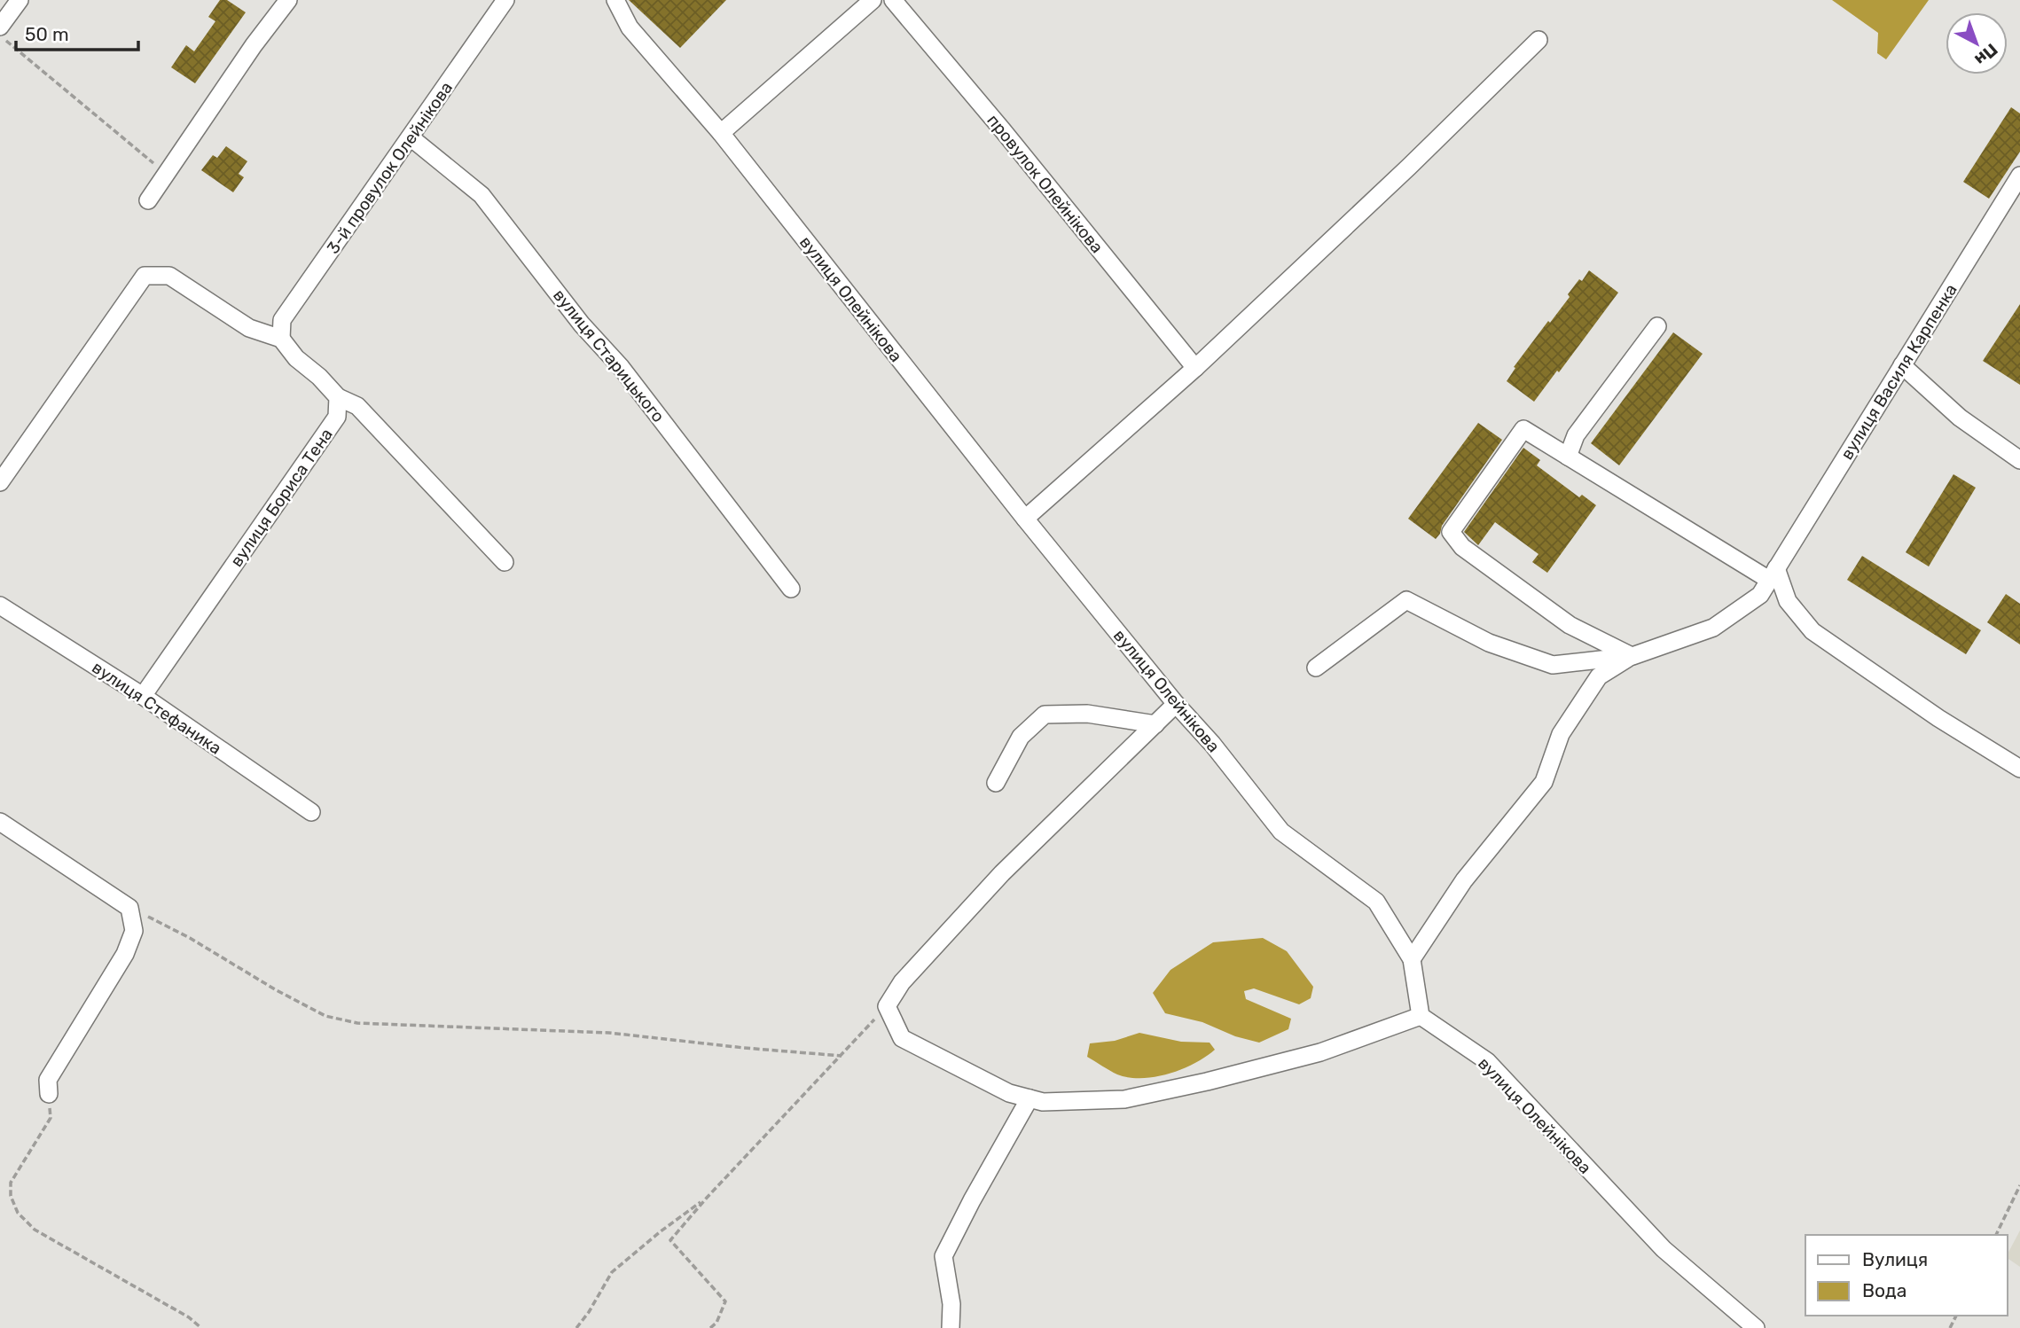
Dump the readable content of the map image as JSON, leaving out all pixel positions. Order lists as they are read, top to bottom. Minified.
{"streets":{"street":["3-й провулок Олейнікова","провулок Олейнікова","вулиця Олейнікова","вулиця Старицького","вулиця Василя Карпенка","вулиця Бориса Тена","вулиця Стефаника"]},"crossings":[["3-й провулок Олейнікова","вулиця Старицького"],["вулиця Бориса Тена","вулиця Стефаника"]],"legend":["Вулиця","Вода"],"scale_bar":"50 m","north":"bottom right"}
